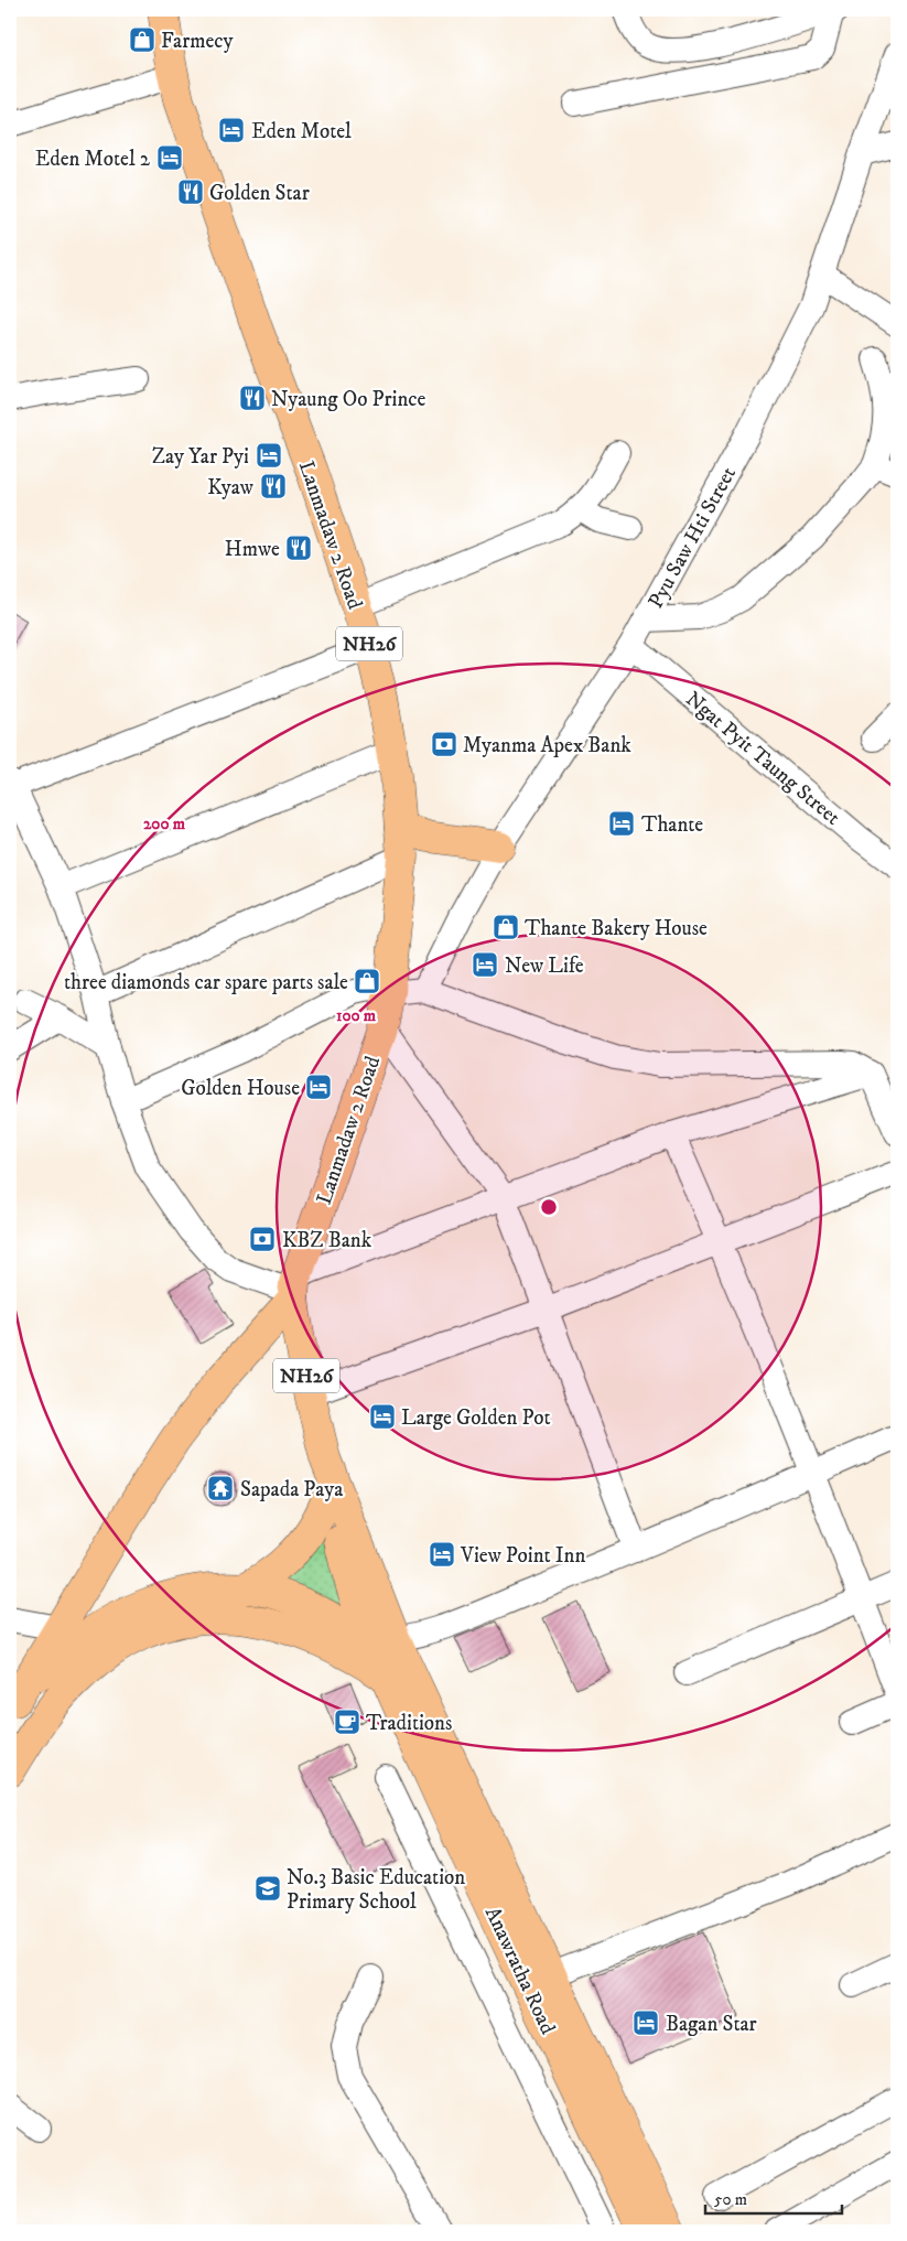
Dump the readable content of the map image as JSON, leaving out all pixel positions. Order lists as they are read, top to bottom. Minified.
{"streets":{"main road":["Lanmadaw 2 Road","NH26","Anawratha Road"],"street":["Pyu Saw Hti Street","Ngat Pyit Taung Street"]},"crossings":[["Lanmadaw 2 Road","NH26"],["Pyu Saw Hti Street","Ngat Pyit Taung Street"],["NH26","Anawratha Road"]],"places":{"shop":["Farmecy","Thante Bakery House","three diamonds car spare parts sale"],"hotel":["Eden Motel","Eden Motel 2","Zay Yar Pyi","Thante","New Life","Golden House","Large Golden Pot","View Point Inn","Bagan Star"],"restaurant":["Golden Star","Nyaung Oo Prince","Kyaw","Hmwe"],"bank":["Myanma Apex Bank","KBZ Bank"],"temple":["Sapada Paya"],"cafe":["Traditions"],"school or university":["No.3 Basic Education Primary School"]},"scale_bar":"50 m","rings":["200 m","100 m"]}
